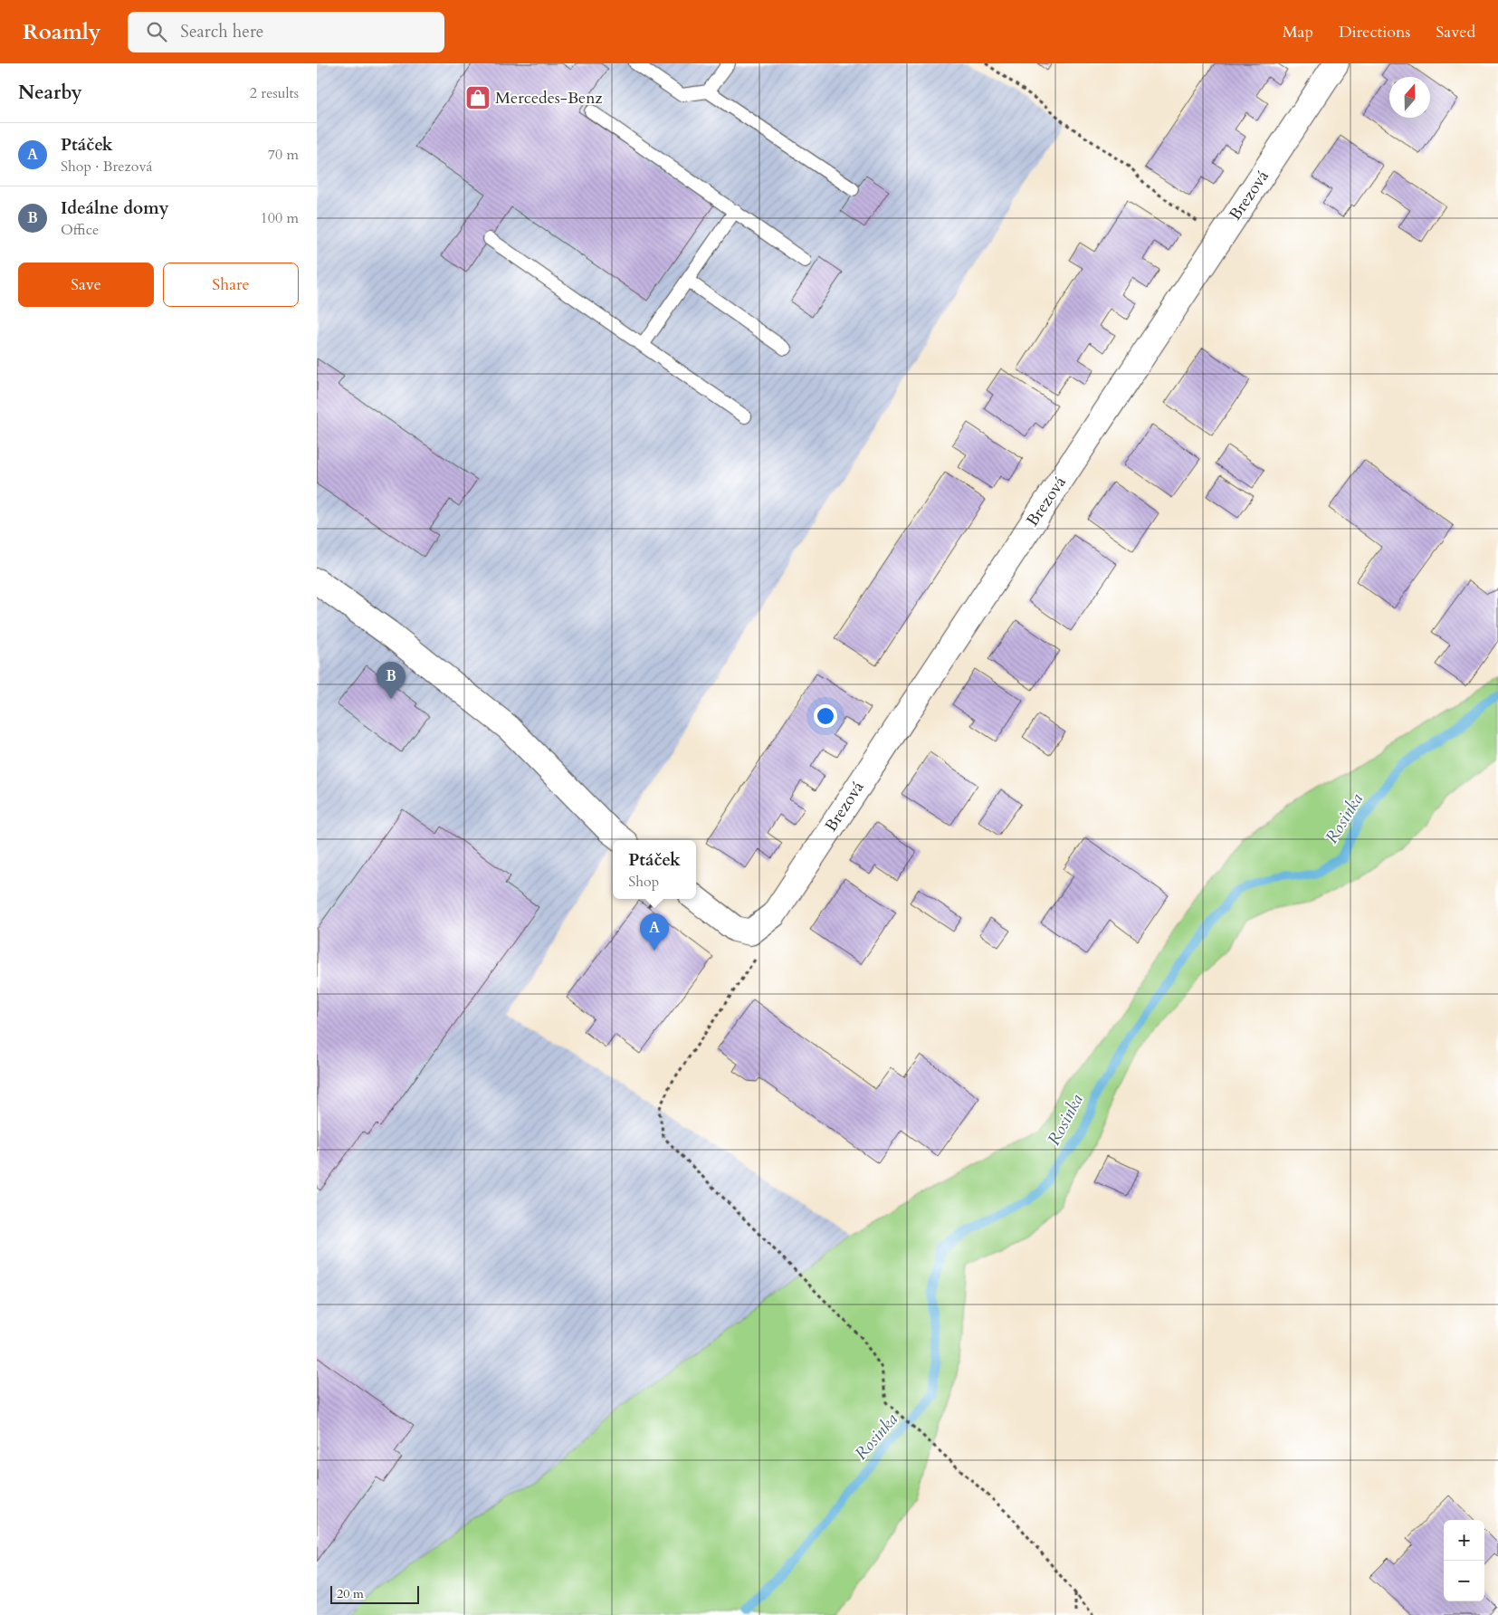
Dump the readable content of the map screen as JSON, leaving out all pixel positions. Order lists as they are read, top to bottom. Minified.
{"streets":{"street":["Brezová"]},"water":["Rosinka"],"places":{"shop":["Mercedes-Benz"]},"scale_bar":"20 m","north":"top","page":{"header":"Roamly","search":"Search here","nav":["Map","Directions","Saved"],"heading":["Nearby","2 results"],"list":[{"mark":"A","name":"Ptáček","note":"Shop · Brezová","value":"70 m"},{"mark":"B","name":"Ideálne domy","note":"Office","value":"100 m"}],"buttons":["Save","Share"],"pins":["B","A"],"popup":["Ptáček","Shop"],"map_buttons":["+","−"],"scale":"20 m"}}
